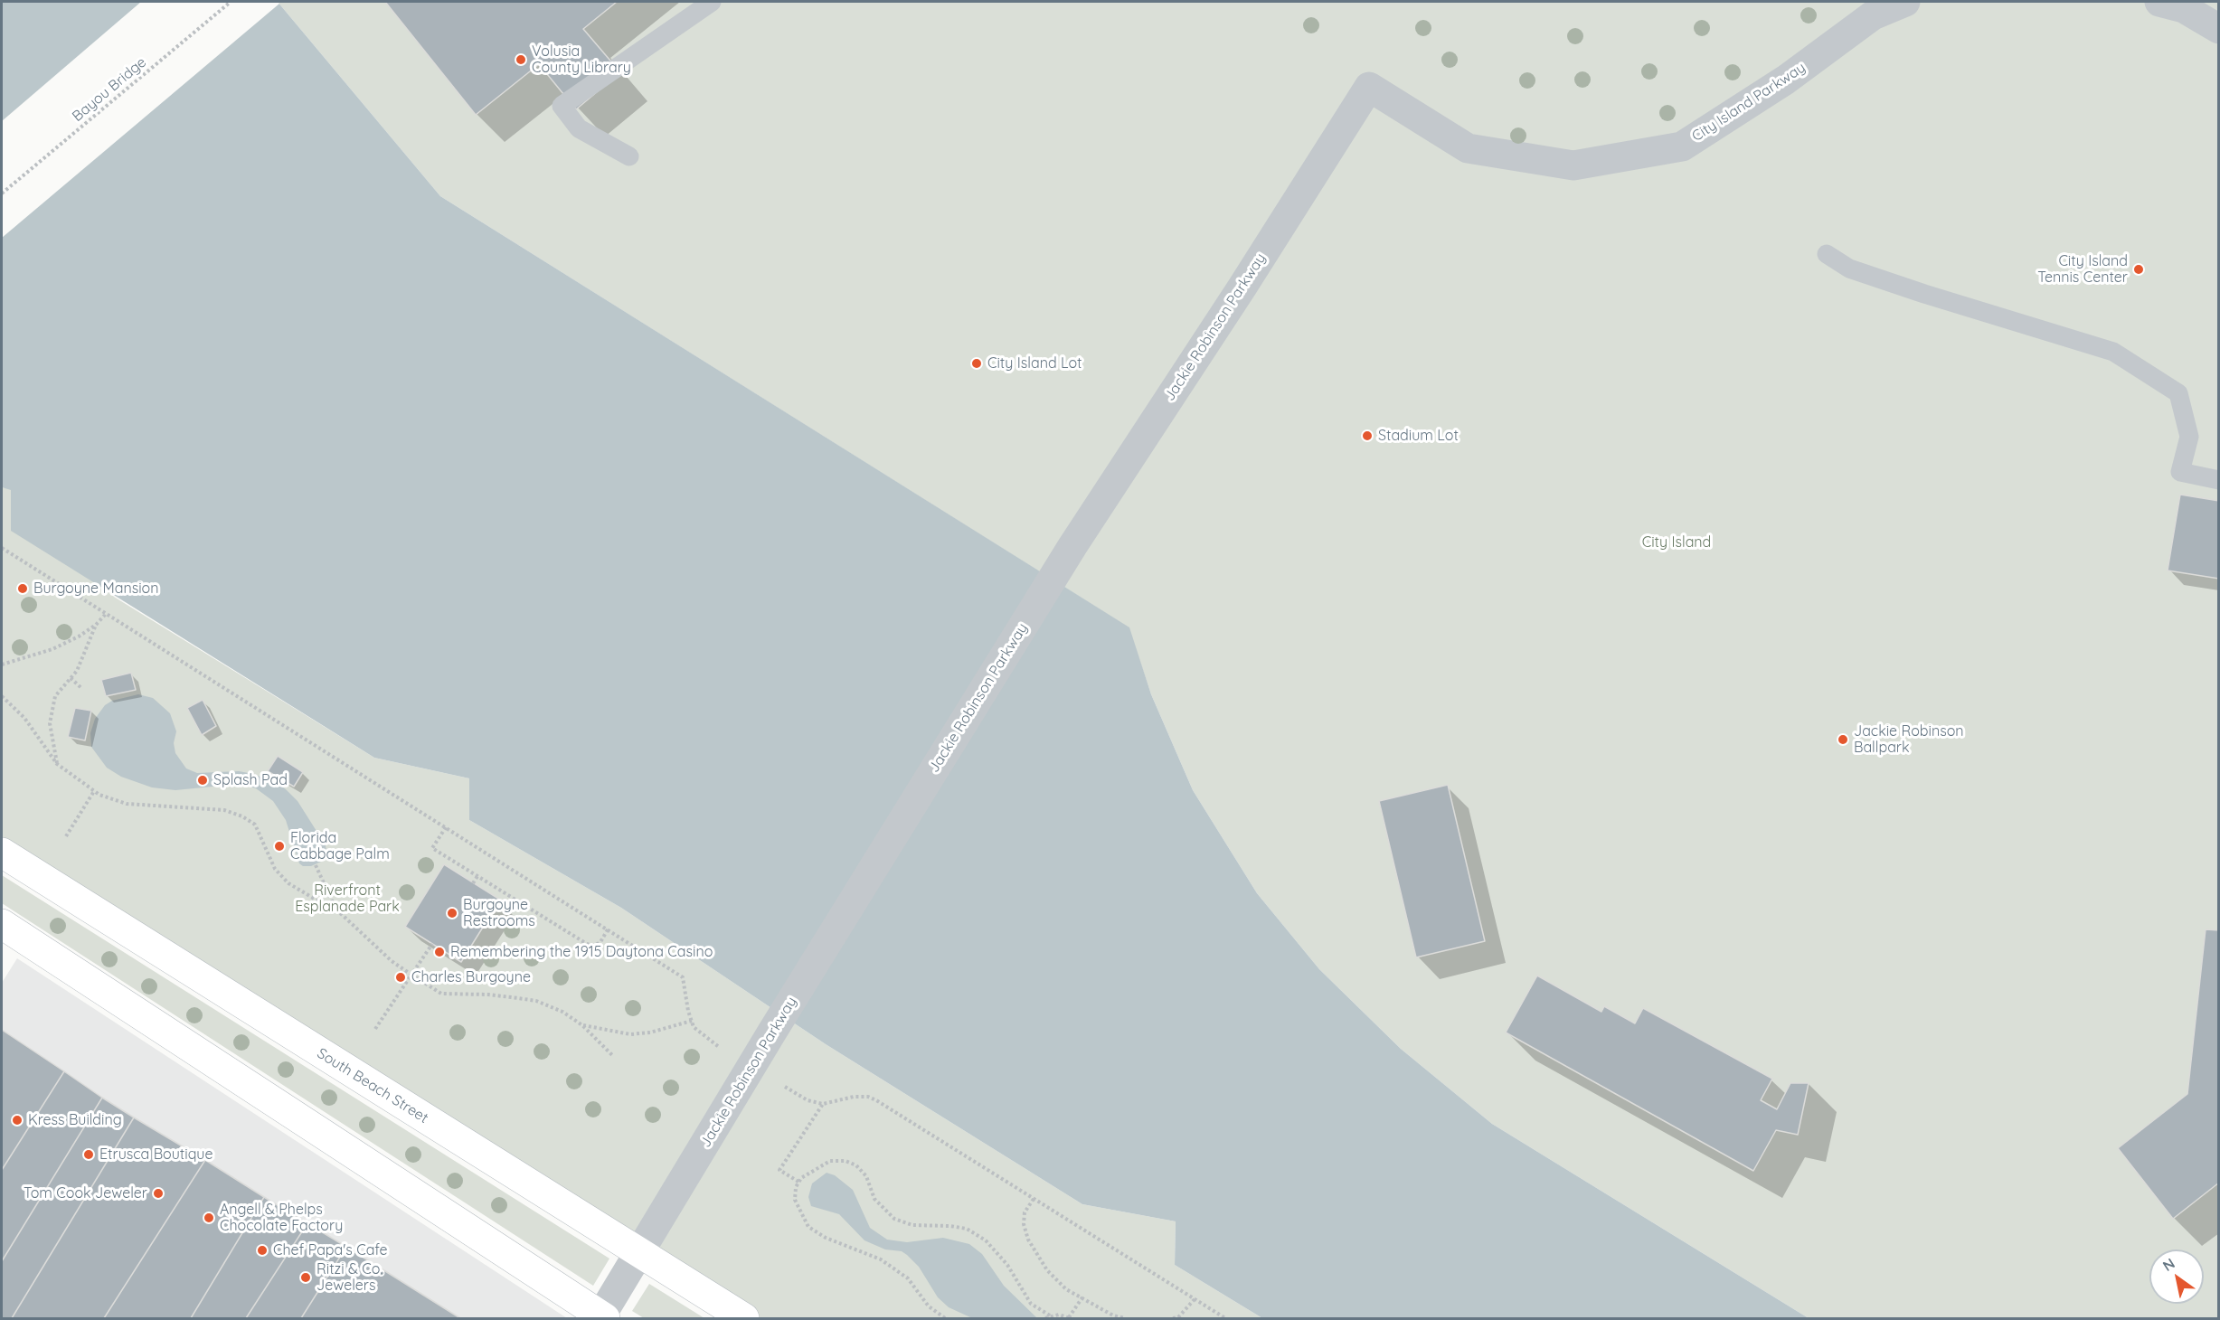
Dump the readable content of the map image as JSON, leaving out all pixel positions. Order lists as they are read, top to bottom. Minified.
{"streets":{"street":["City Island Parkway","Jackie Robinson Parkway","South Beach Street"],"path":["Bayou Bridge"]},"crossings":[["City Island Parkway","Jackie Robinson Parkway"],["Jackie Robinson Parkway","South Beach Street"]],"parks":["City Island","Riverfront Esplanade Park"],"places":["Volusia County Library","City Island Tennis Center","City Island Lot","Stadium Lot","Burgoyne Mansion","Jackie Robinson Ballpark","Splash Pad","Florida Cabbage Palm","Burgoyne Restrooms","Remembering the 1915 Daytona Casino","Charles Burgoyne","Kress Building","Etrusca Boutique","Tom Cook Jeweler","Angell & Phelps Chocolate Factory","Chef Papa's Cafe","Ritzi & Co. Jewelers"],"north":"top left"}
